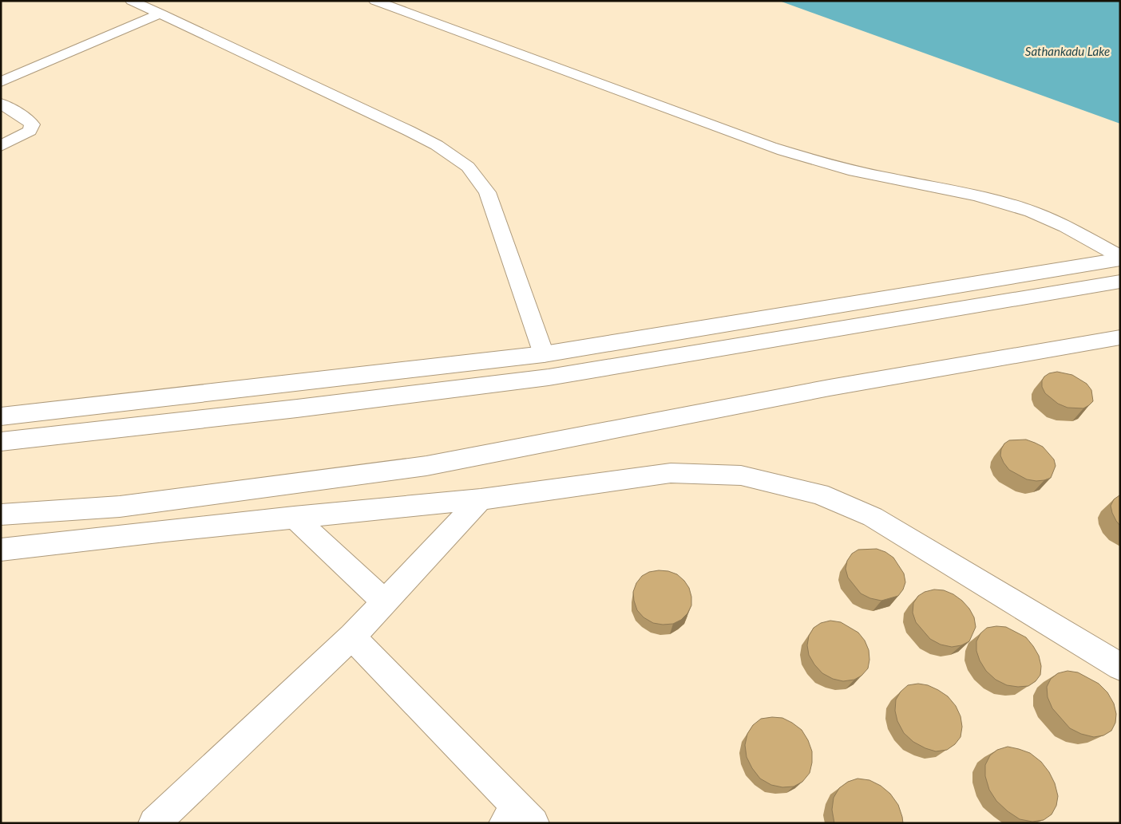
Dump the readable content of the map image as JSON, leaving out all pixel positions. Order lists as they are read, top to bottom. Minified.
{"water":["Sathankadu Lake"]}
